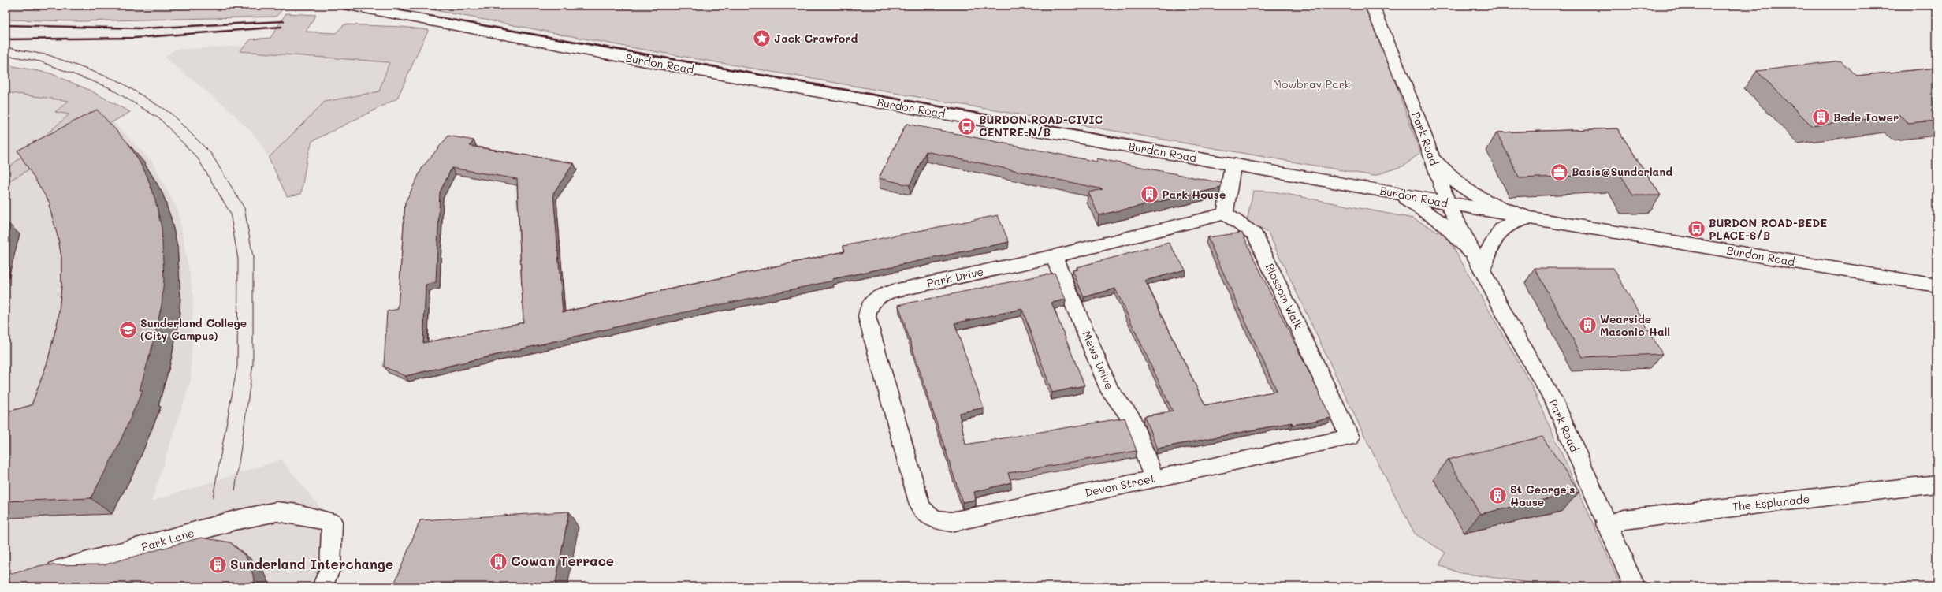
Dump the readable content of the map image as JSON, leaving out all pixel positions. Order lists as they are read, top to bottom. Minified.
{"streets":{"main road":["Burdon Road","Park Road","Park Drive","Blossom Walk","Mews Drive","Devon Street","The Esplanade","Park Lane"]},"crossings":[["Burdon Road","Park Road"],["Park Road","The Esplanade"],["Park Drive","Blossom Walk"],["Park Drive","Mews Drive"],["Park Drive","Devon Street"],["Blossom Walk","Devon Street"],["Mews Drive","Devon Street"]],"parks":["Mowbray Park"],"places":{"place":["Jack Crawford"],"building":["Bede Tower","Park House","Wearside Masonic Hall","St George's House","Cowan Terrace","Sunderland Interchange"],"bus stop":["BURDON ROAD-CIVIC CENTRE-N/B","BURDON ROAD-BEDE PLACE-S/B"],"office":["Basis@Sunderland"],"school or university":["Sunderland College (City Campus)"]}}
